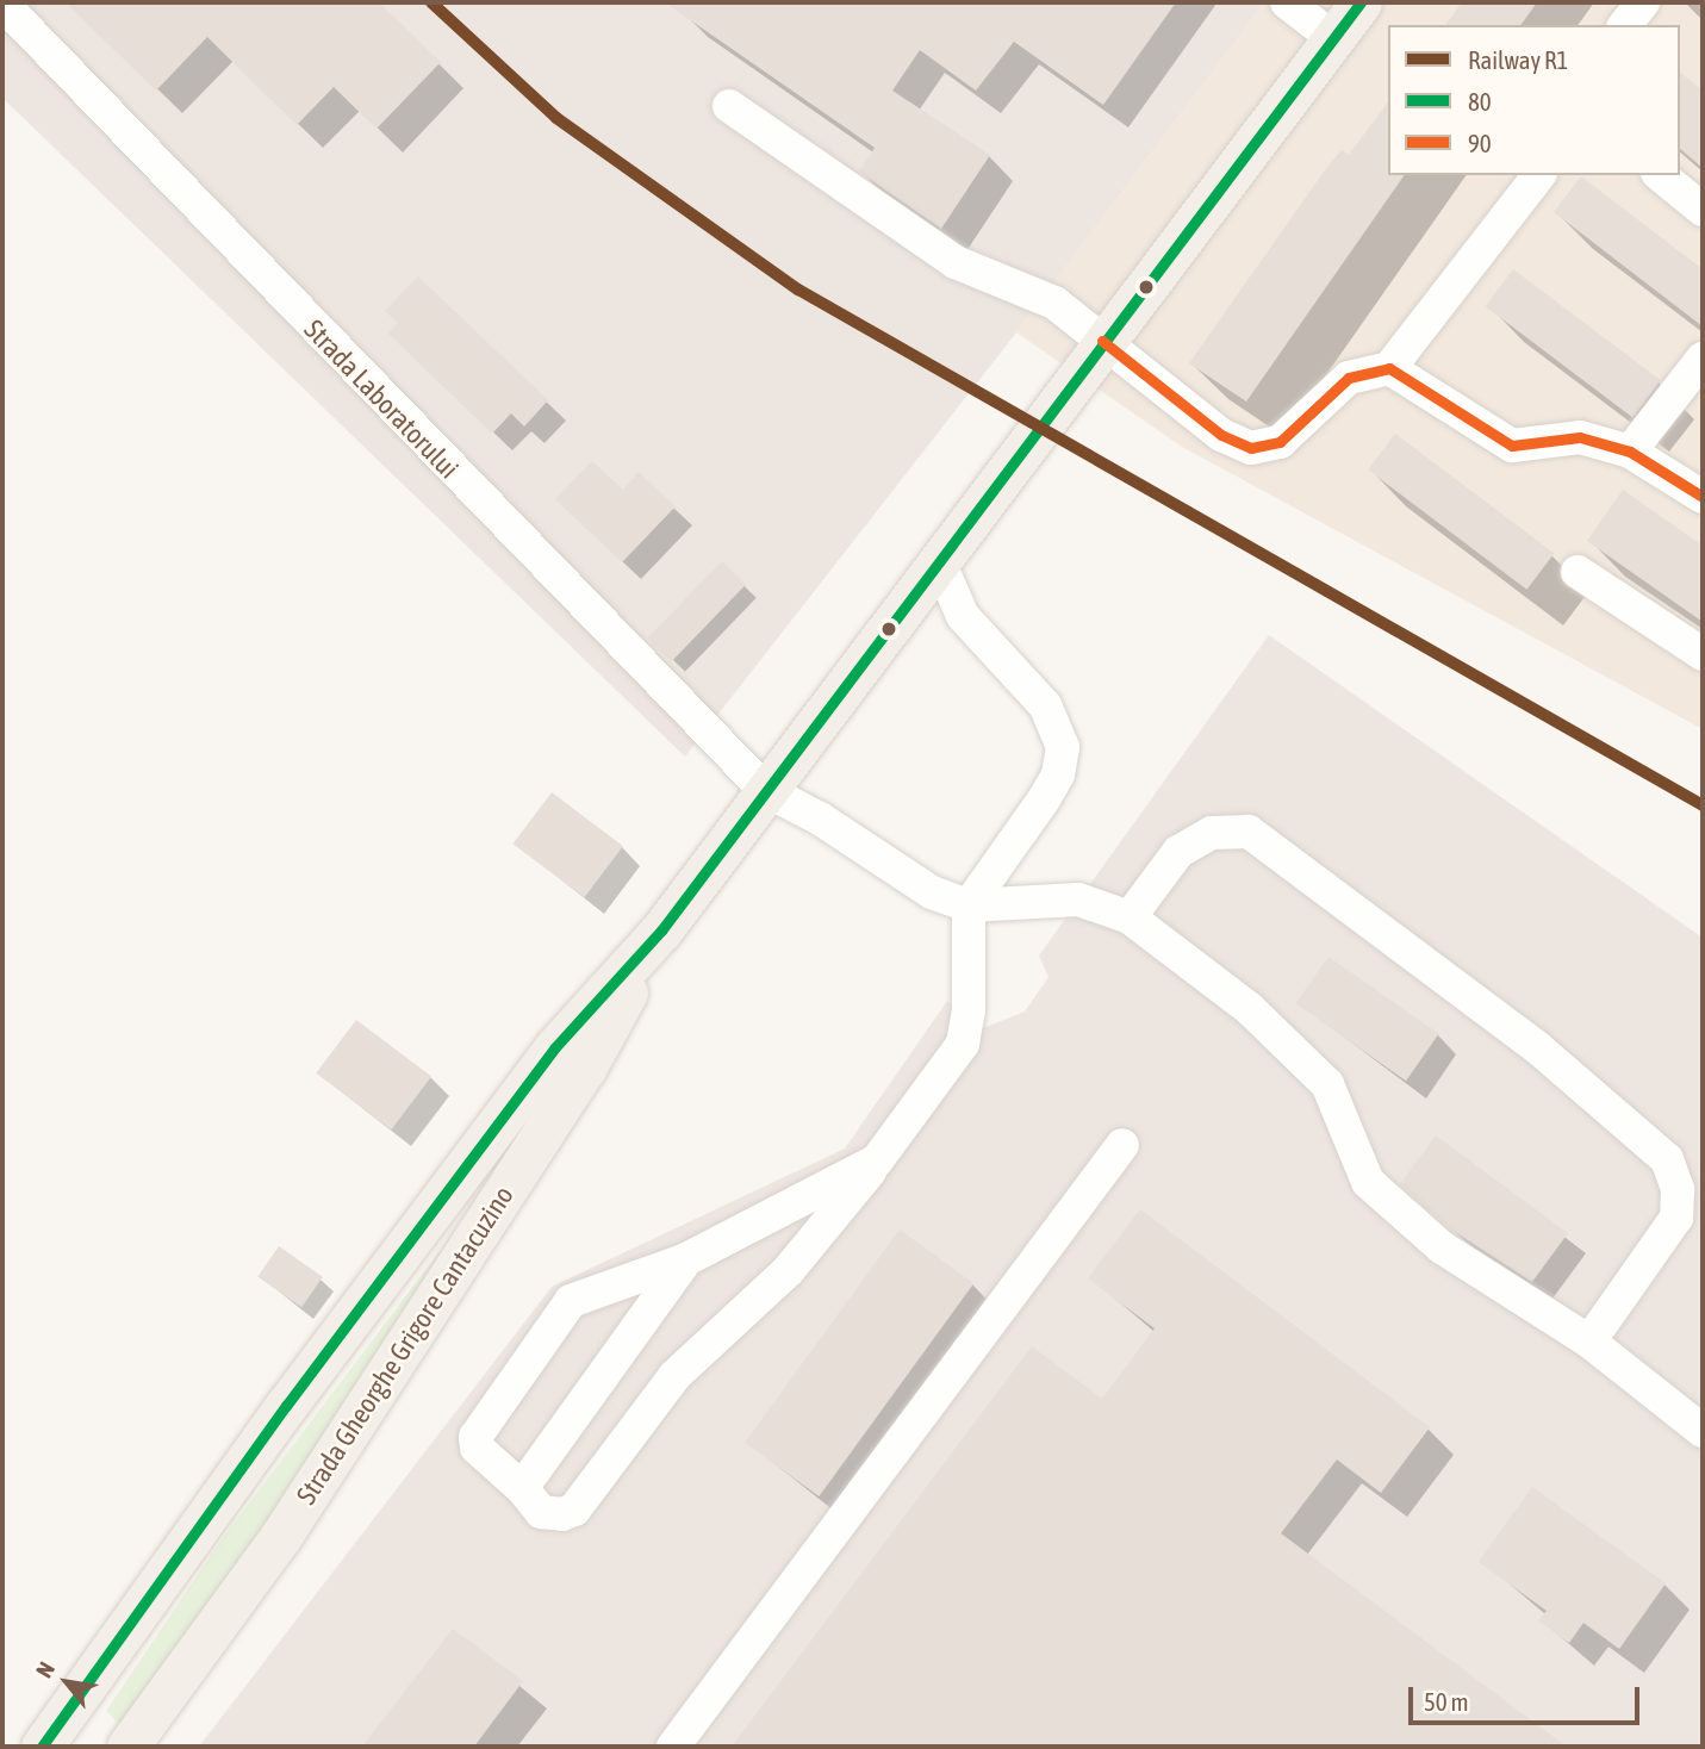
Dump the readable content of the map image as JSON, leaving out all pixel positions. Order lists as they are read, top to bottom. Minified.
{"streets":{"main road":["Strada Gheorghe Grigore Cantacuzino"],"street":["Strada Laboratorului"]},"crossings":[["Strada Laboratorului","Strada Gheorghe Grigore Cantacuzino"]],"lines":["rail line R1","transit line 80","transit line 90"],"legend":["Railway R1","80","90"],"scale_bar":"50 m","north":"top left"}
